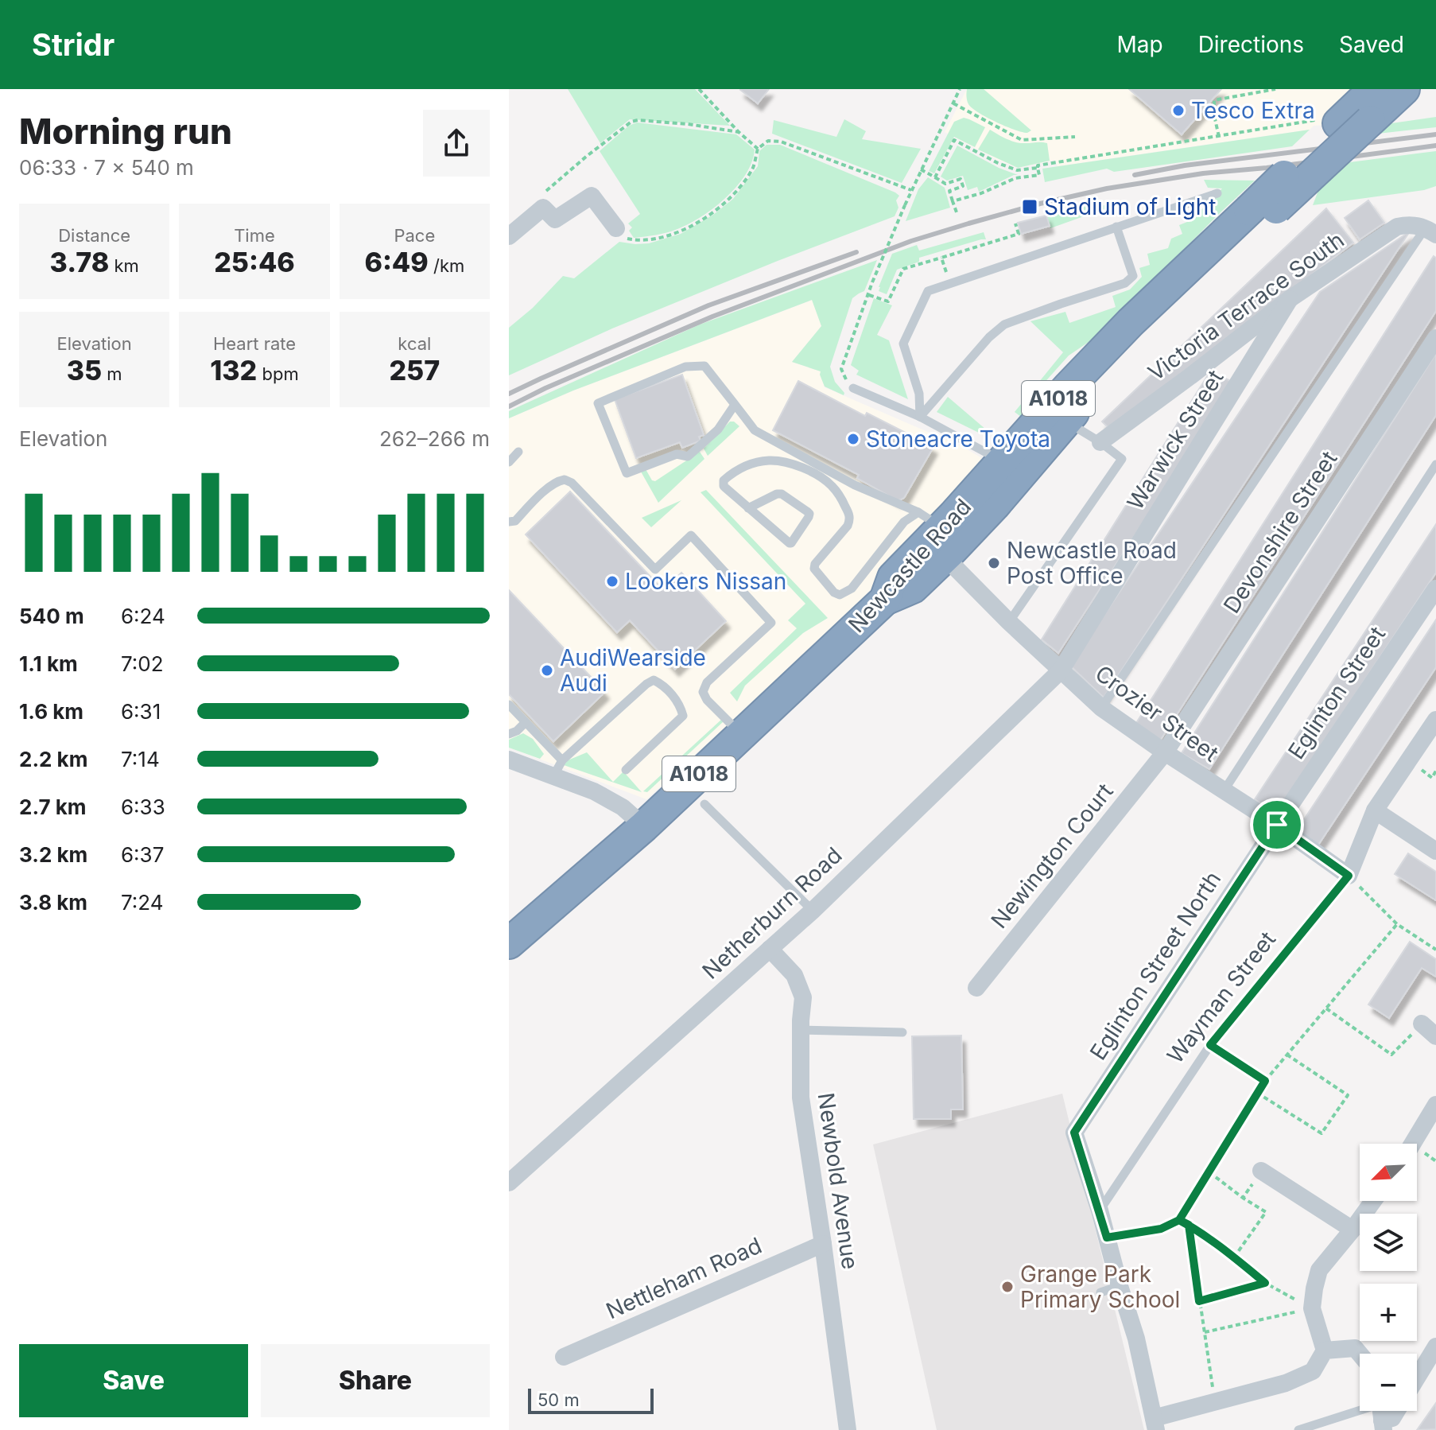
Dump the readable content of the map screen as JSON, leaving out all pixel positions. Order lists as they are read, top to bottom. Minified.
{"streets":{"highway":["A1018","Newcastle Road"],"street":["Victoria Terrace South","Warwick Street","Devonshire Street","Eglinton Street","Crozier Street","Newington Court","Netherburn Road","Eglinton Street North","Wayman Street","Newbold Avenue","Nettleham Road"]},"crossings":[["Victoria Terrace South","Warwick Street"],["A1018","Newcastle Road"],["A1018","Crozier Street"],["Warwick Street","Crozier Street"],["Warwick Street","Netherburn Road"],["Devonshire Street","Crozier Street"],["Devonshire Street","Newington Court"],["Newcastle Road","Crozier Street"],["Eglinton Street","Crozier Street"],["Eglinton Street","Eglinton Street North"],["Crozier Street","Newington Court"],["Crozier Street","Netherburn Road"],["Crozier Street","Eglinton Street North"],["Crozier Street","Wayman Street"],["Netherburn Road","Newbold Avenue"],["Eglinton Street North","Wayman Street"],["Newbold Avenue","Nettleham Road"]],"places":{"other":["Tesco Extra","Stoneacre Toyota","Newcastle Road Post Office","Lookers Nissan","AudiWearside Audi","Grange Park Primary School"],"transit":["Stadium of Light"]},"scale_bar":"50 m","north":"bottom left","page":{"header":"Stridr","nav":["Map","Directions","Saved"],"heading":["Morning run","06:33 · 7 × 540 m"],"stats":[["Distance","3.78 km"],["Time","25:46"],["Pace","6:49 /km"],["Elevation","35 m"],["Heart rate","132 bpm"],["kcal","257"]],"chart":["Elevation","262–266 m"],"list":[{"name":"540 m","note":"6:24"},{"name":"1.1 km","note":"7:02"},{"name":"1.6 km","note":"6:31"},{"name":"2.2 km","note":"7:14"},{"name":"2.7 km","note":"6:33"},{"name":"3.2 km","note":"6:37"},{"name":"3.8 km","note":"7:24"}],"map_buttons":["+","−"],"buttons":["Save","Share"],"scale":"50 m"}}
